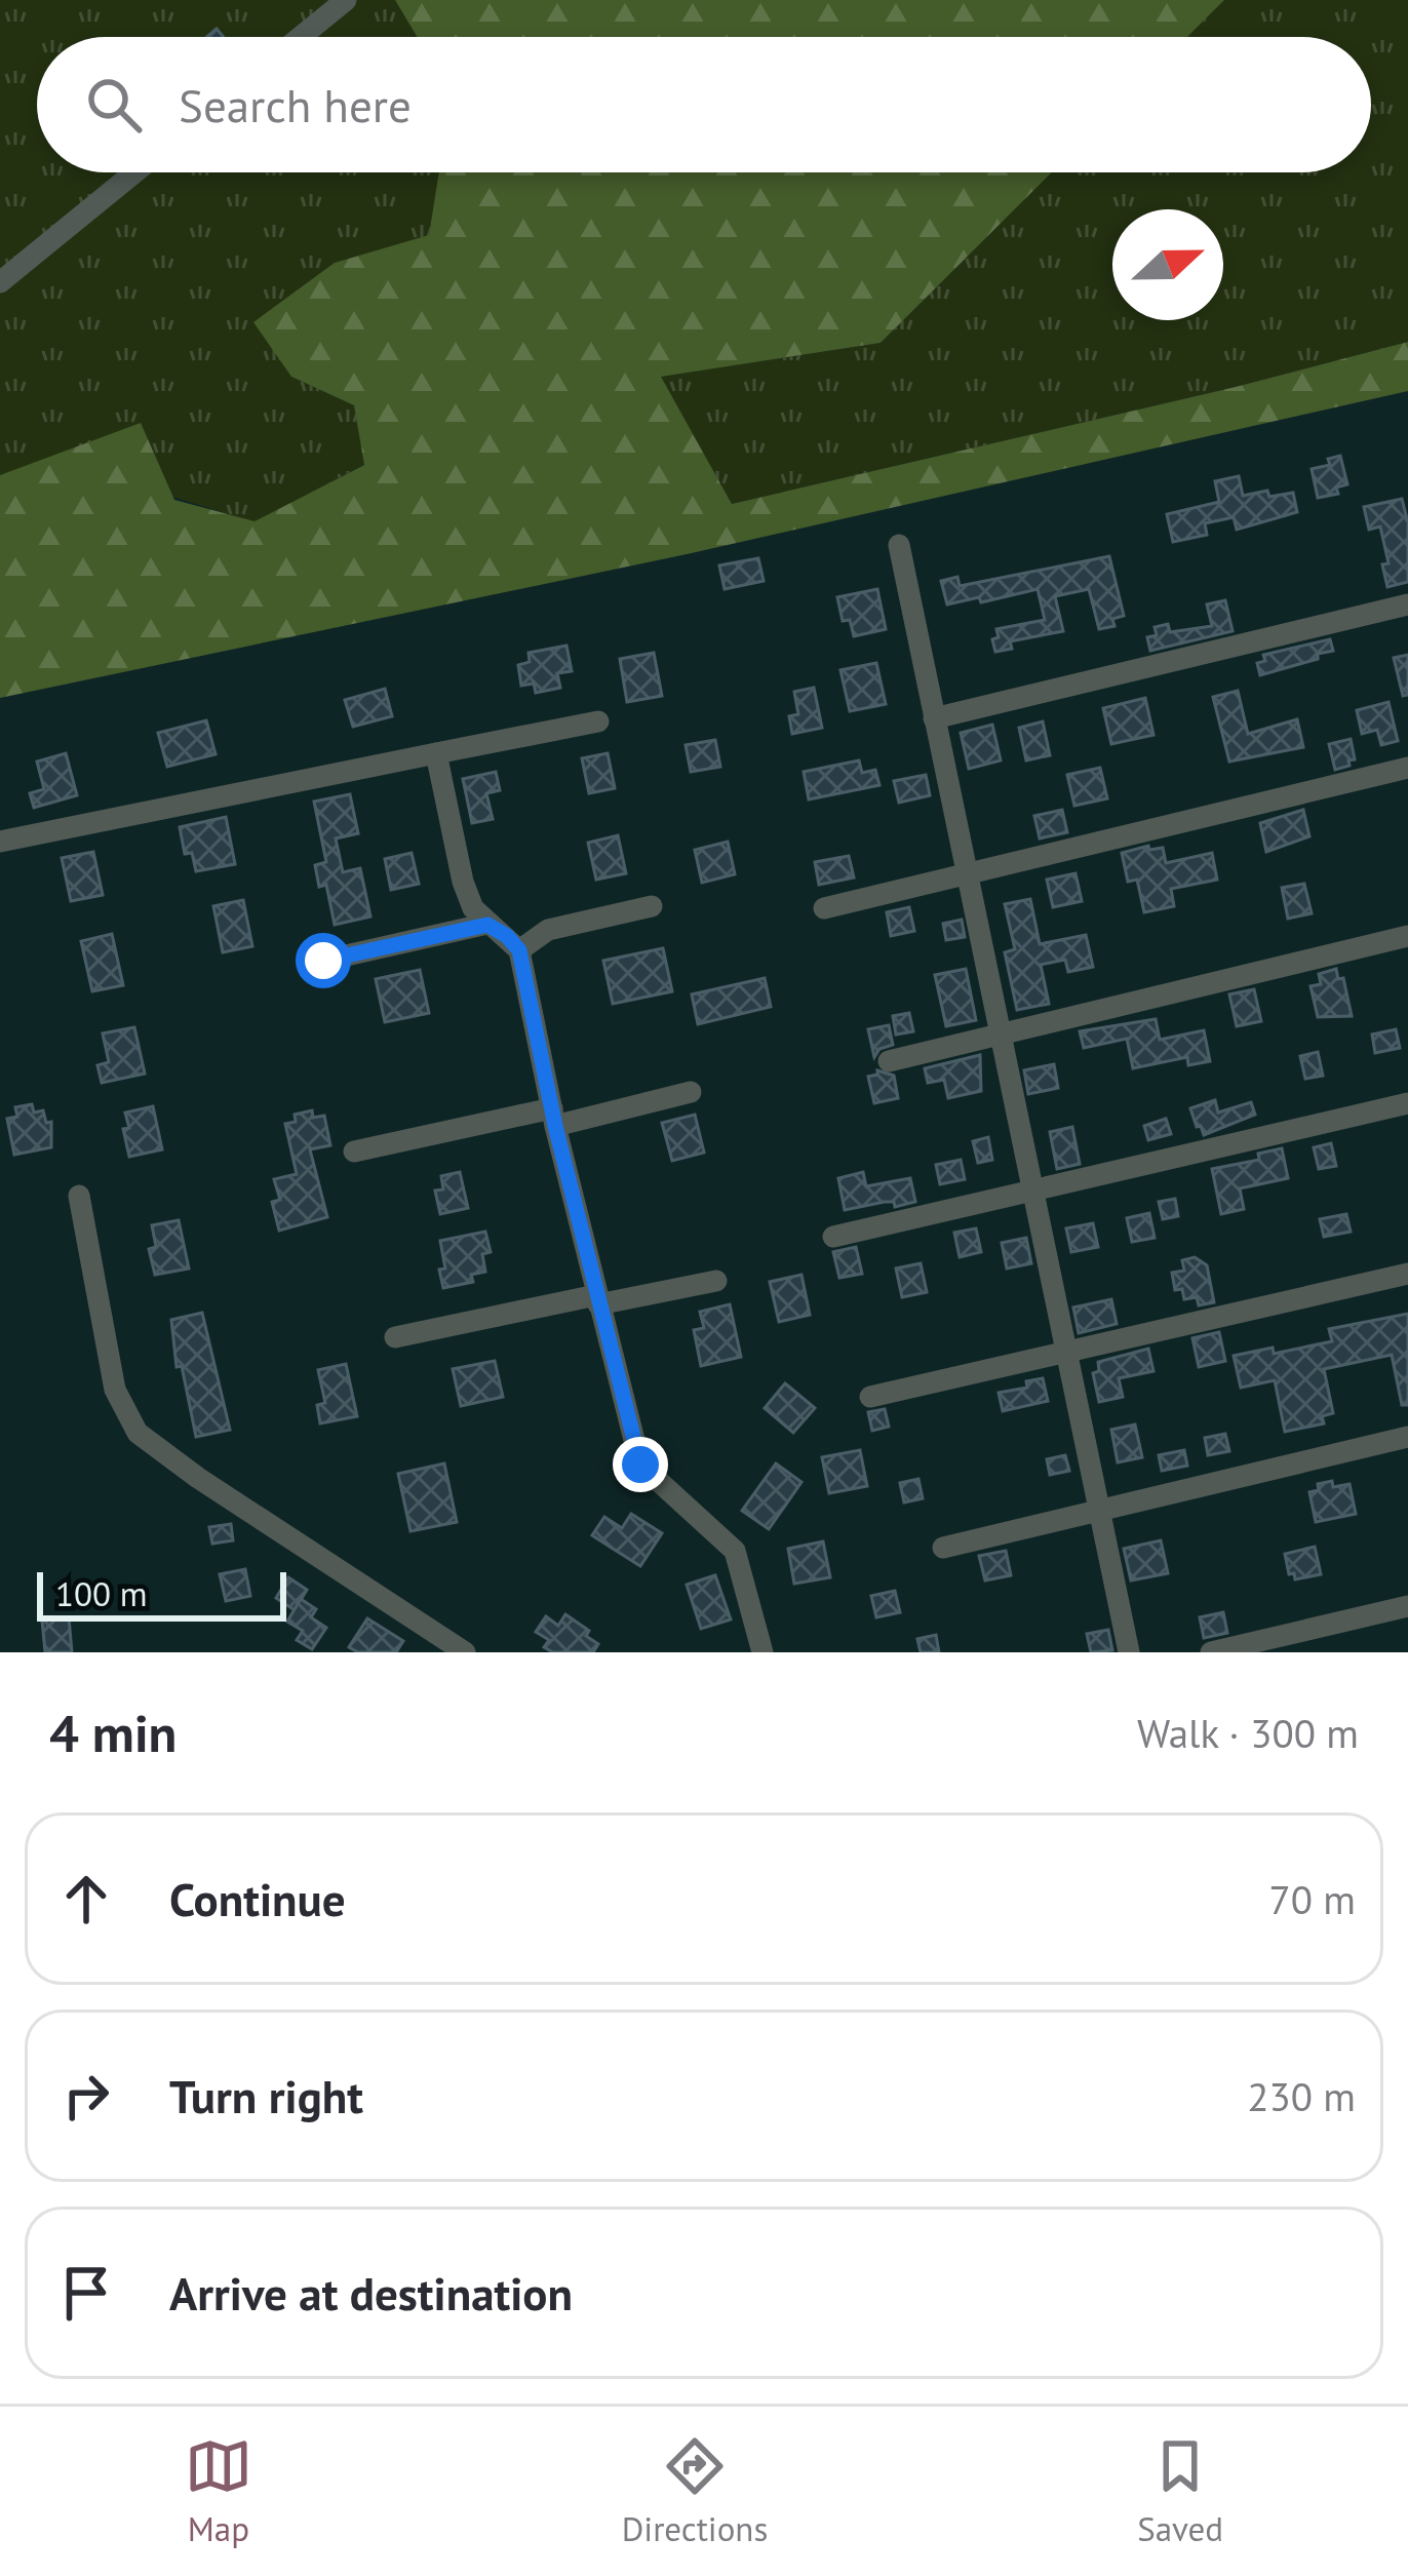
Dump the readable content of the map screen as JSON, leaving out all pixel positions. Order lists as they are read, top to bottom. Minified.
{"scale_bar":"100 m","north":"right","page":{"search":"Search here","scale":"100 m","heading":["4 min","Walk · 300 m"],"list":[["Continue","70 m"],["Turn right","230 m"],"Arrive at destination"],"nav":["Map","Directions","Saved"]}}
